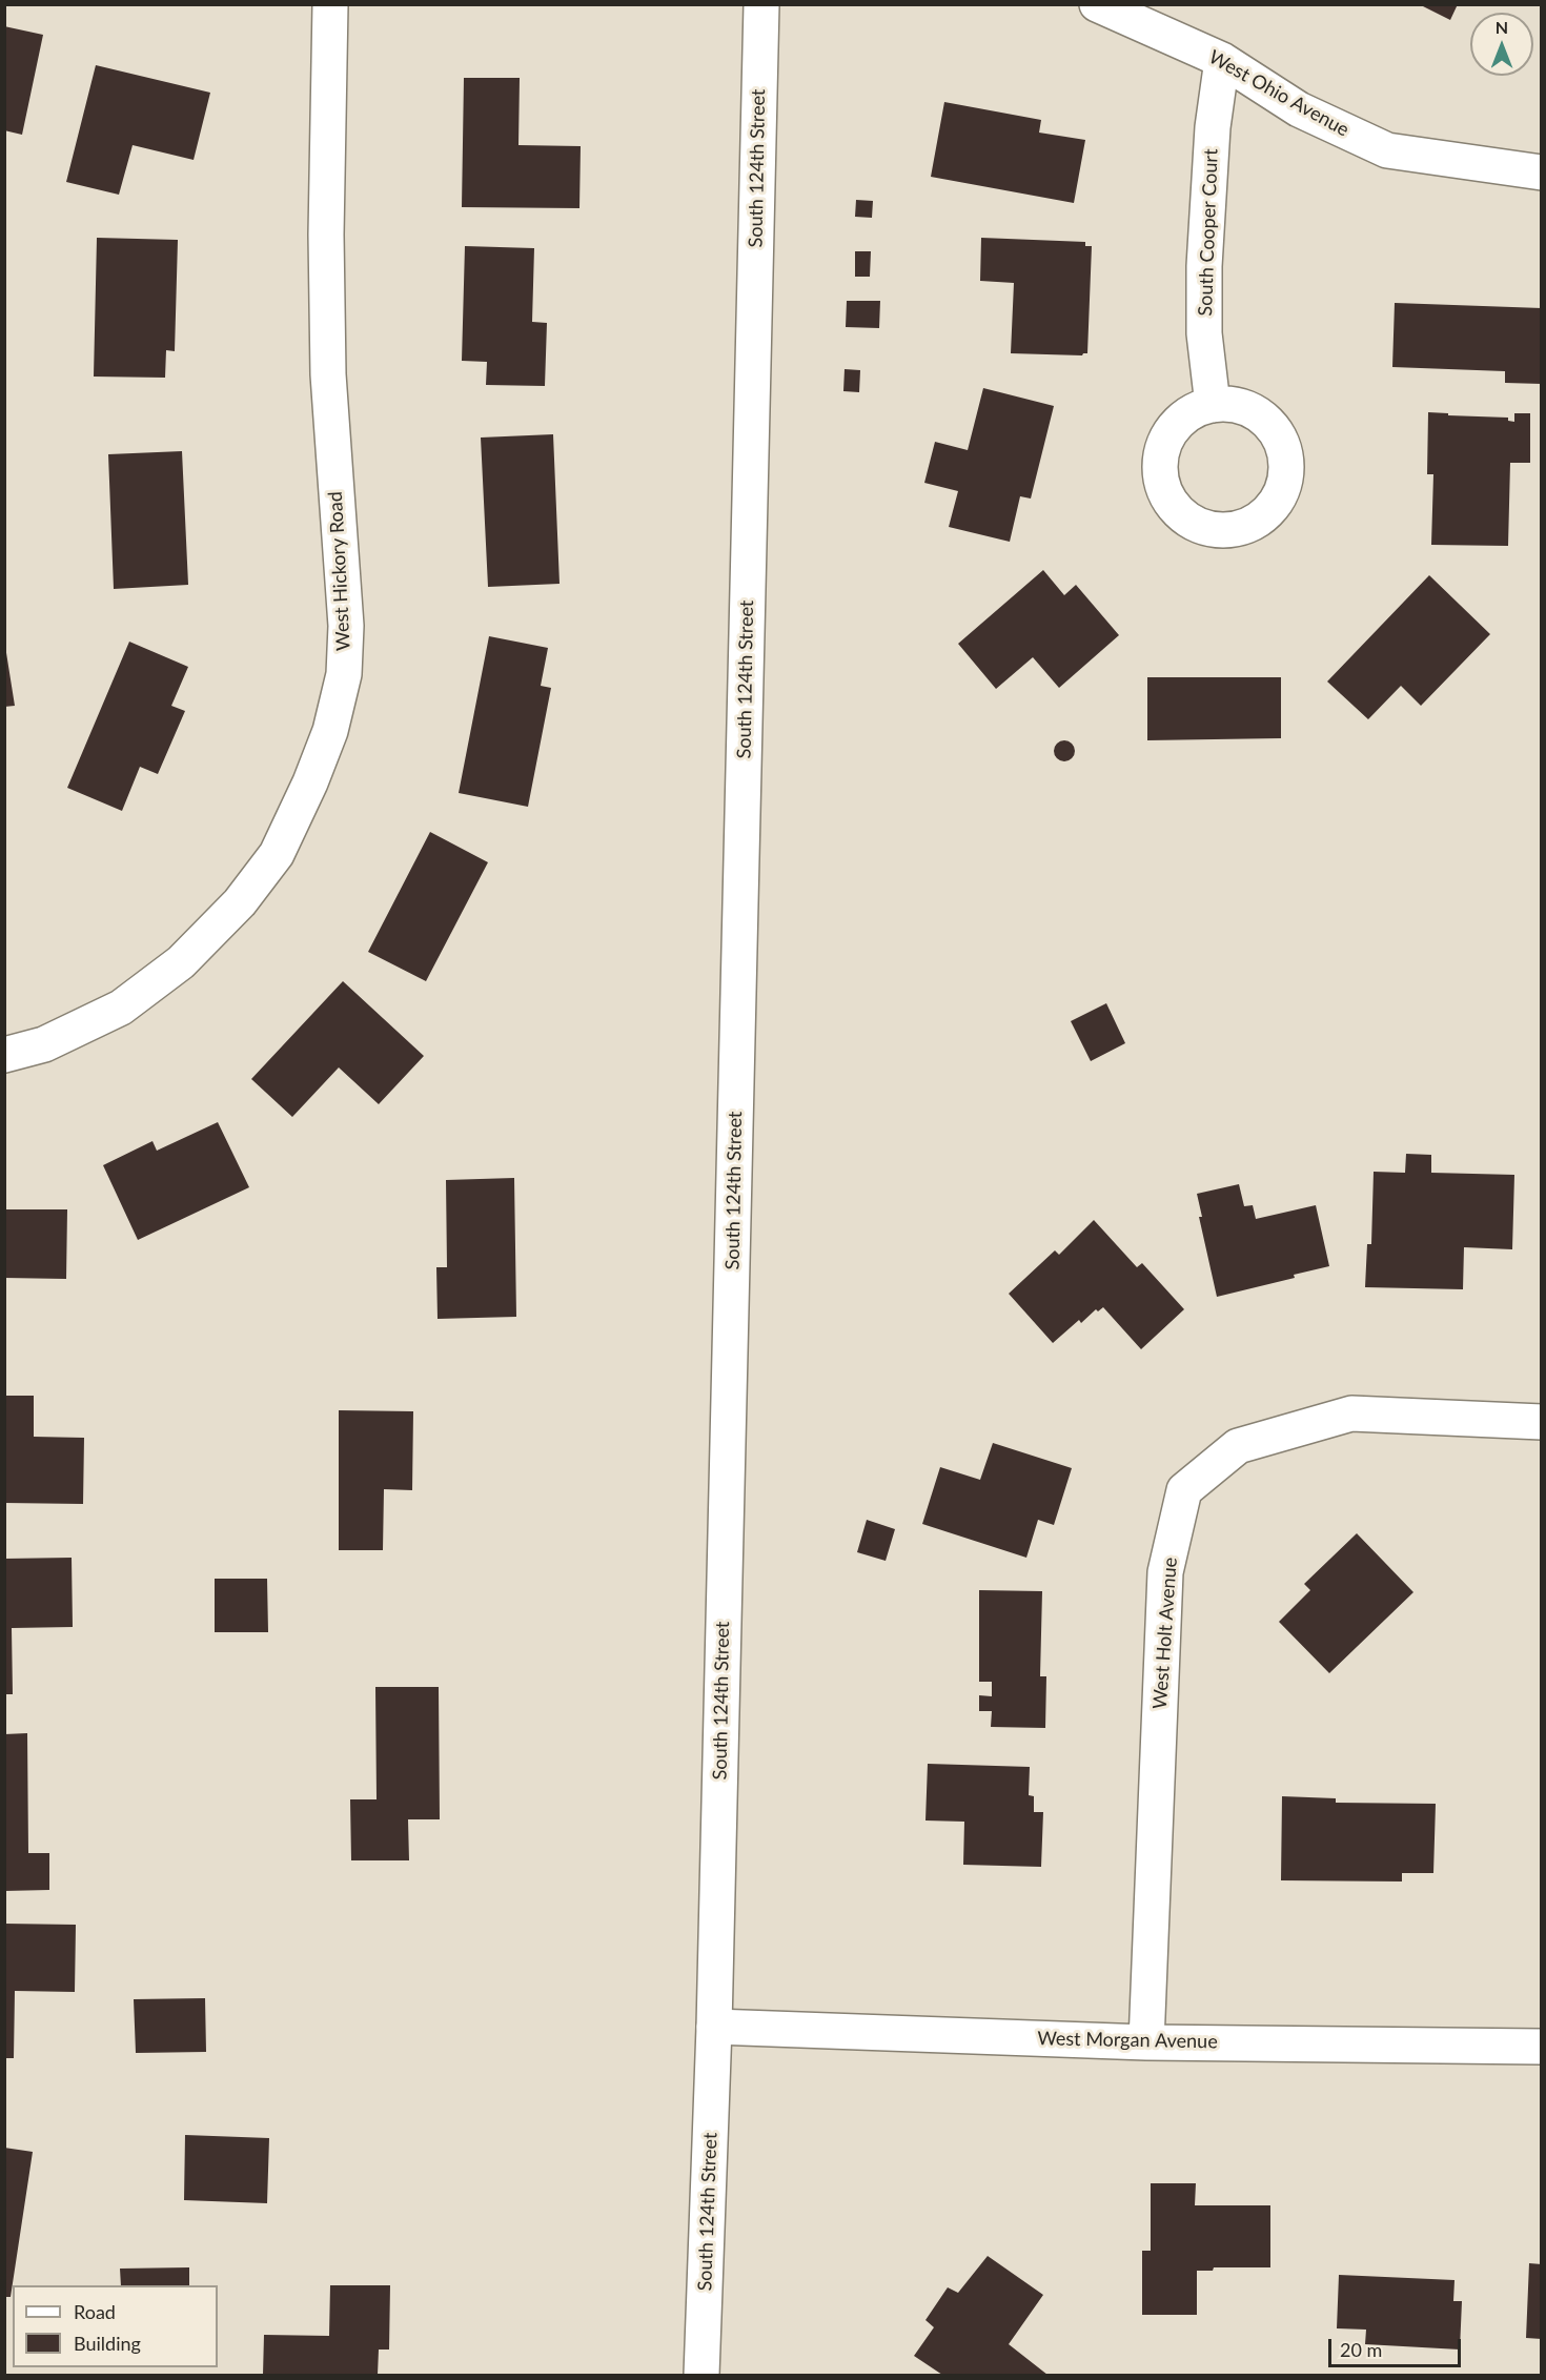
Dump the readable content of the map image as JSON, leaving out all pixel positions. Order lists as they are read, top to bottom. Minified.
{"streets":{"street":["West Ohio Avenue","South 124th Street","South Cooper Court","West Hickory Road","West Holt Avenue","West Morgan Avenue"]},"crossings":[["West Ohio Avenue","South Cooper Court"],["South 124th Street","West Morgan Avenue"],["West Holt Avenue","West Morgan Avenue"]],"legend":["Road","Building"],"scale_bar":"20 m","north":"top"}
